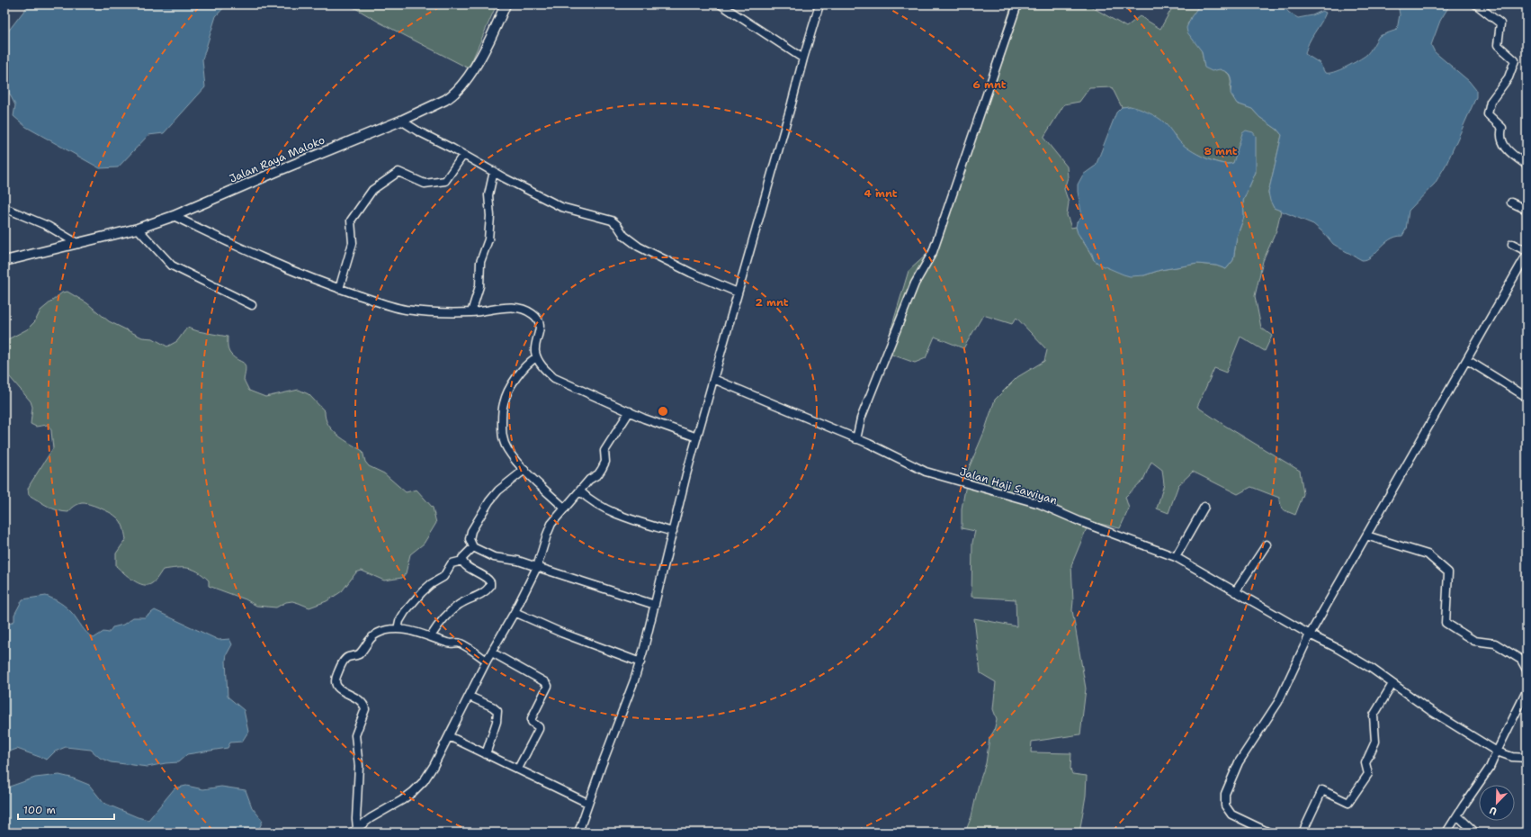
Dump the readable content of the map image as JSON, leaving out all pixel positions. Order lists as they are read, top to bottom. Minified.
{"streets":{"street":["Jalan Raya Maloko","Jalan Haji Sawiyan"]},"scale_bar":"100 m","north":"bottom left","rings":["6 mnt","8 mnt","4 mnt","2 mnt"]}
